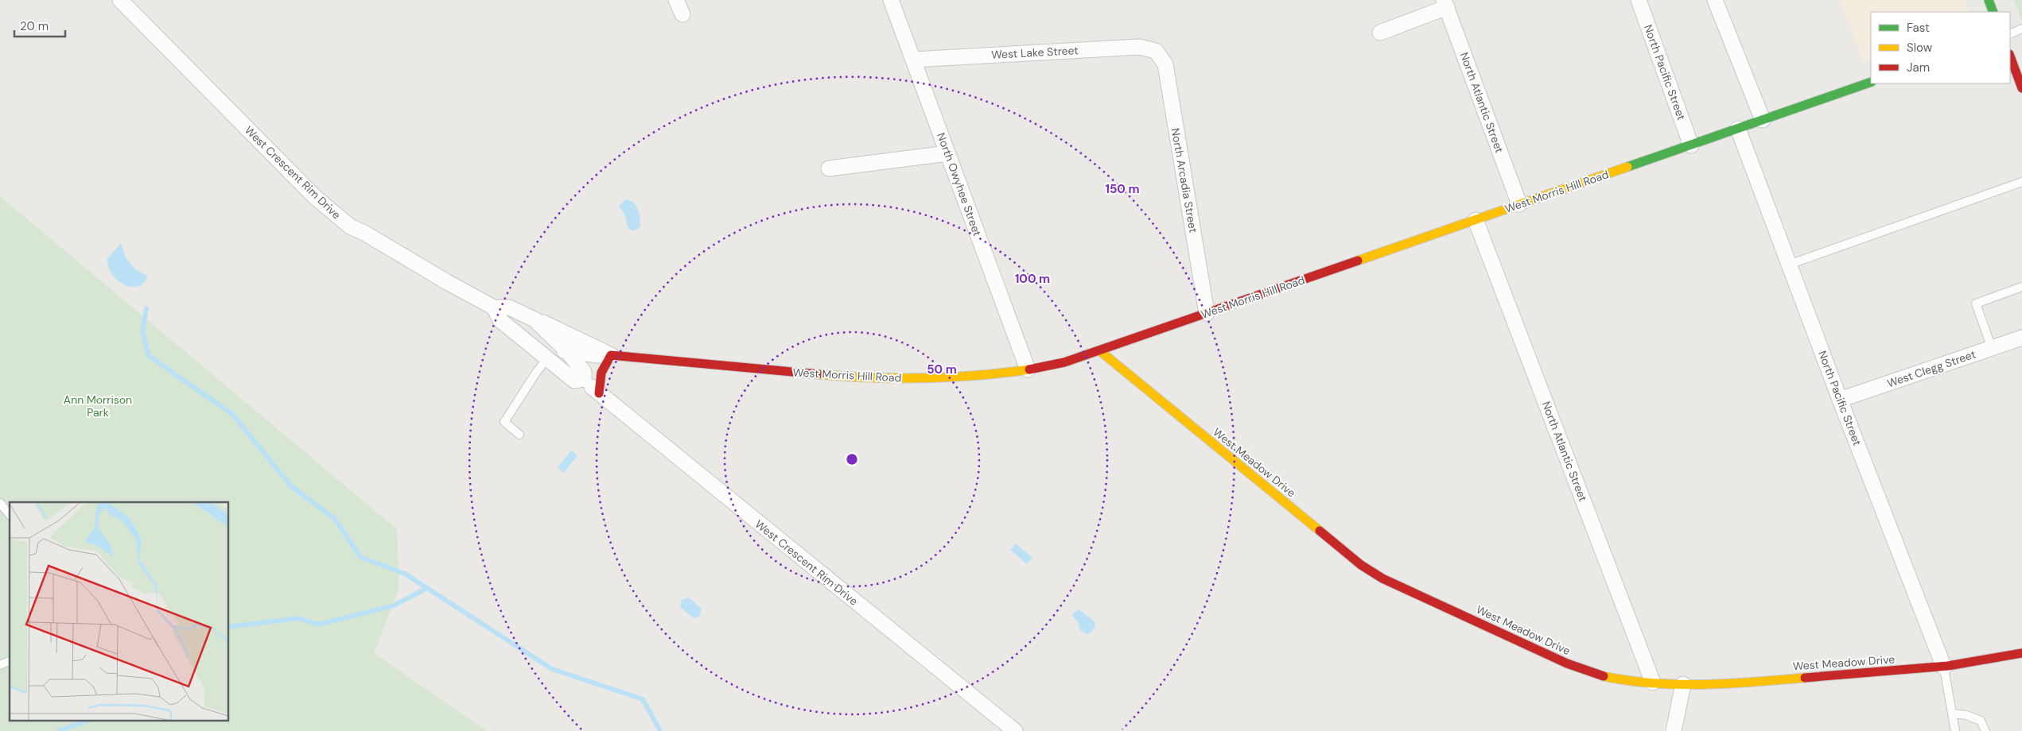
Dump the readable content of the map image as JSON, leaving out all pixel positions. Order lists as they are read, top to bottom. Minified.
{"streets":{"street":["West Lake Street","North Pacific Street","North Atlantic Street","West Crescent Rim Drive","North Arcadia Street","North Owyhee Street","West Morris Hill Road","West Clegg Street","West Meadow Drive"]},"crossings":[["West Lake Street","North Arcadia Street"],["West Lake Street","North Owyhee Street"],["North Pacific Street","West Morris Hill Road"],["North Pacific Street","West Clegg Street"],["North Pacific Street","West Meadow Drive"],["North Atlantic Street","West Morris Hill Road"],["North Atlantic Street","West Meadow Drive"],["West Crescent Rim Drive","West Morris Hill Road"],["North Arcadia Street","West Morris Hill Road"],["North Owyhee Street","West Morris Hill Road"],["West Morris Hill Road","West Meadow Drive"]],"parks":["Ann Morrison Park"],"legend":["Fast","Slow","Jam"],"scale_bar":"20 m","rings":["150 m","100 m","50 m"]}
